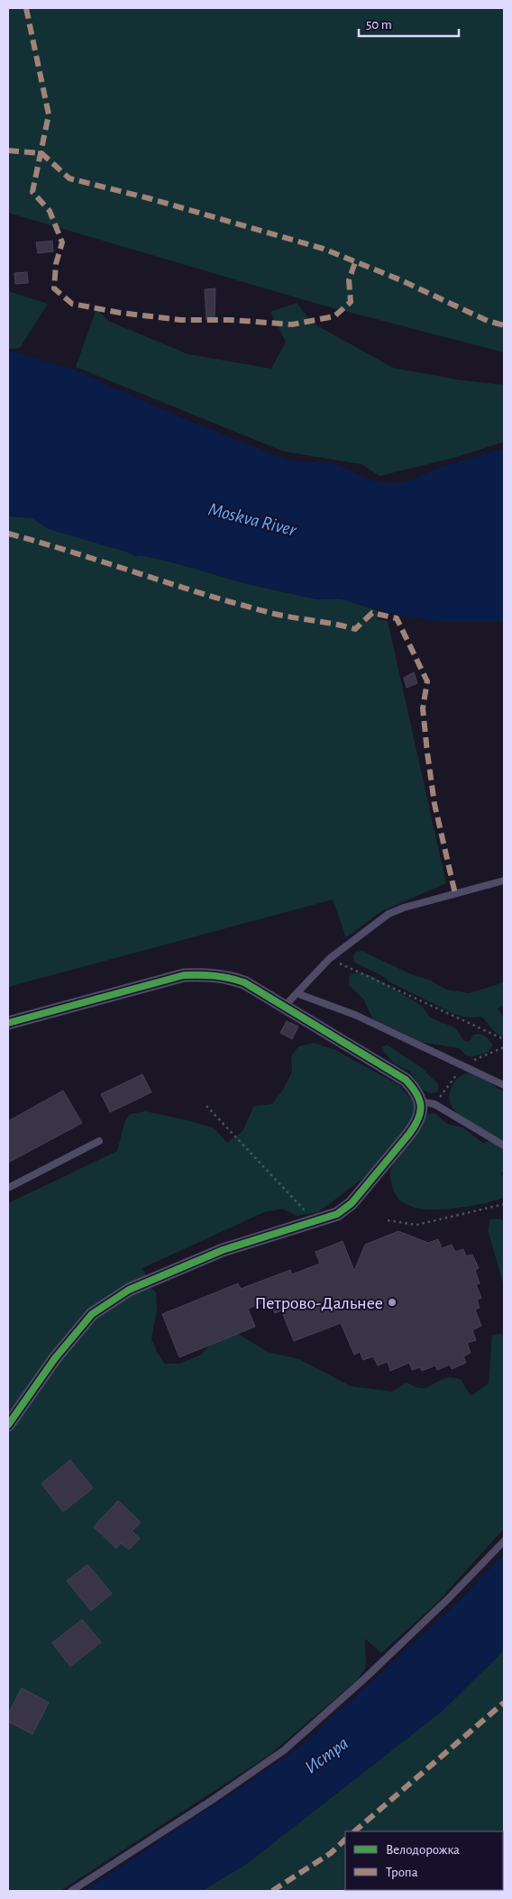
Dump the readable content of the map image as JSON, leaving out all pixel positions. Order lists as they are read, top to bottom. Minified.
{"water":["Moskva River","Истра"],"places":["Петрово-Дальнее"],"legend":["Велодорожка","Тропа"],"scale_bar":"50 m"}
